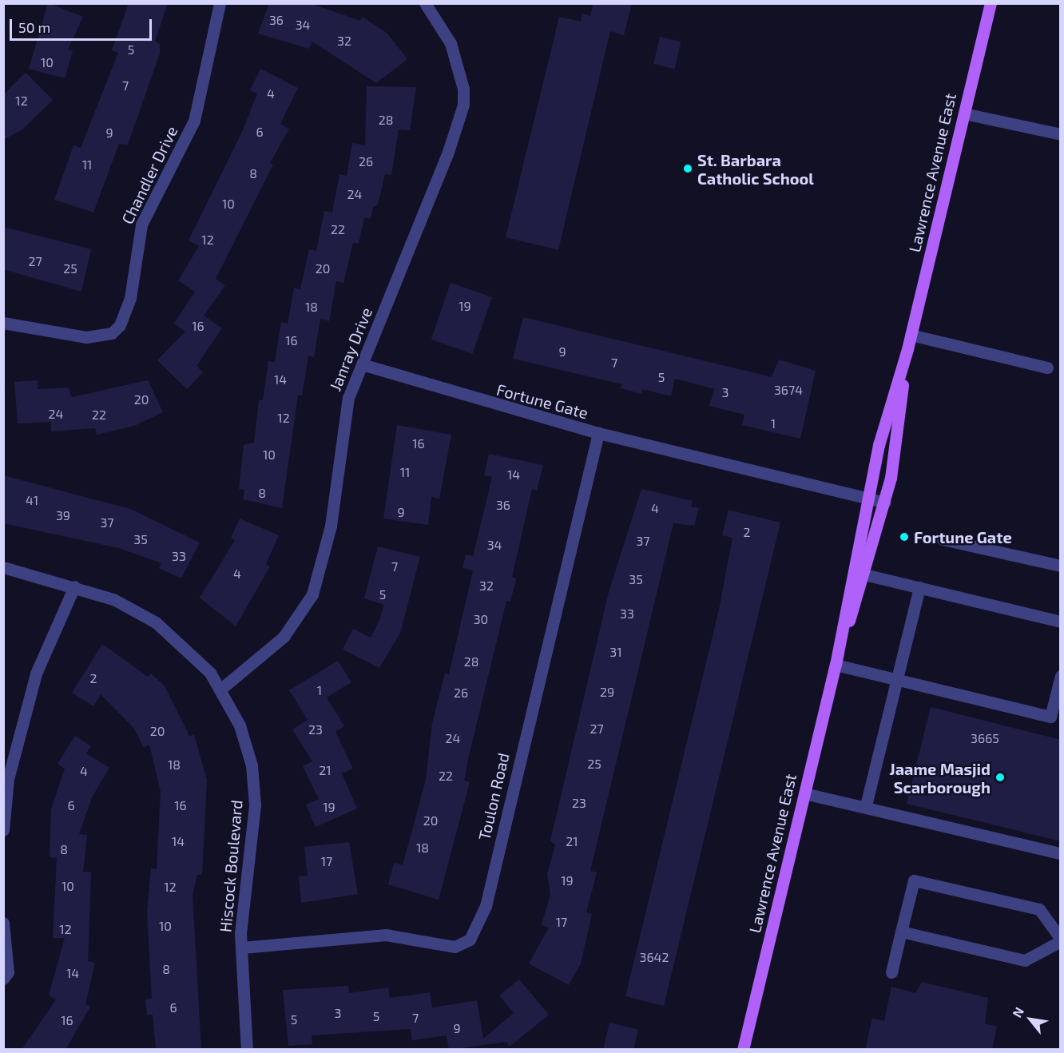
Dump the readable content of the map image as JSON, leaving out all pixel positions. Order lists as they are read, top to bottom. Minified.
{"streets":{"main road":["Lawrence Avenue East"],"street":["Chandler Drive","Janray Drive","Fortune Gate","Toulon Road","Hiscock Boulevard"]},"crossings":[["Lawrence Avenue East","Fortune Gate"],["Janray Drive","Fortune Gate"],["Janray Drive","Hiscock Boulevard"],["Fortune Gate","Toulon Road"],["Toulon Road","Hiscock Boulevard"]],"places":["St. Barbara Catholic School","Fortune Gate","Jaame Masjid Scarborough"],"house_numbers":["36","34","32","5","10","7","4","12","28","6","9","26","11","8","24","10","22","12","27","25","20","19","18","16","16","9","7","5","14","3674","3","20","24","22","12","1","16","10","11","14","8","41","36","4","9","39","37","2","35","37","34","33","7","4","35","32","5","33","30","31","28","2","1","29","26","27","23","20","24","3665","25","18","21","4","22","23","6","16","19","20","14","21","18","8","17","19","10","12","17","10","12","3642","8","14","6","3","5","7","5","16","9"],"scale_bar":"50 m","north":"top left"}
